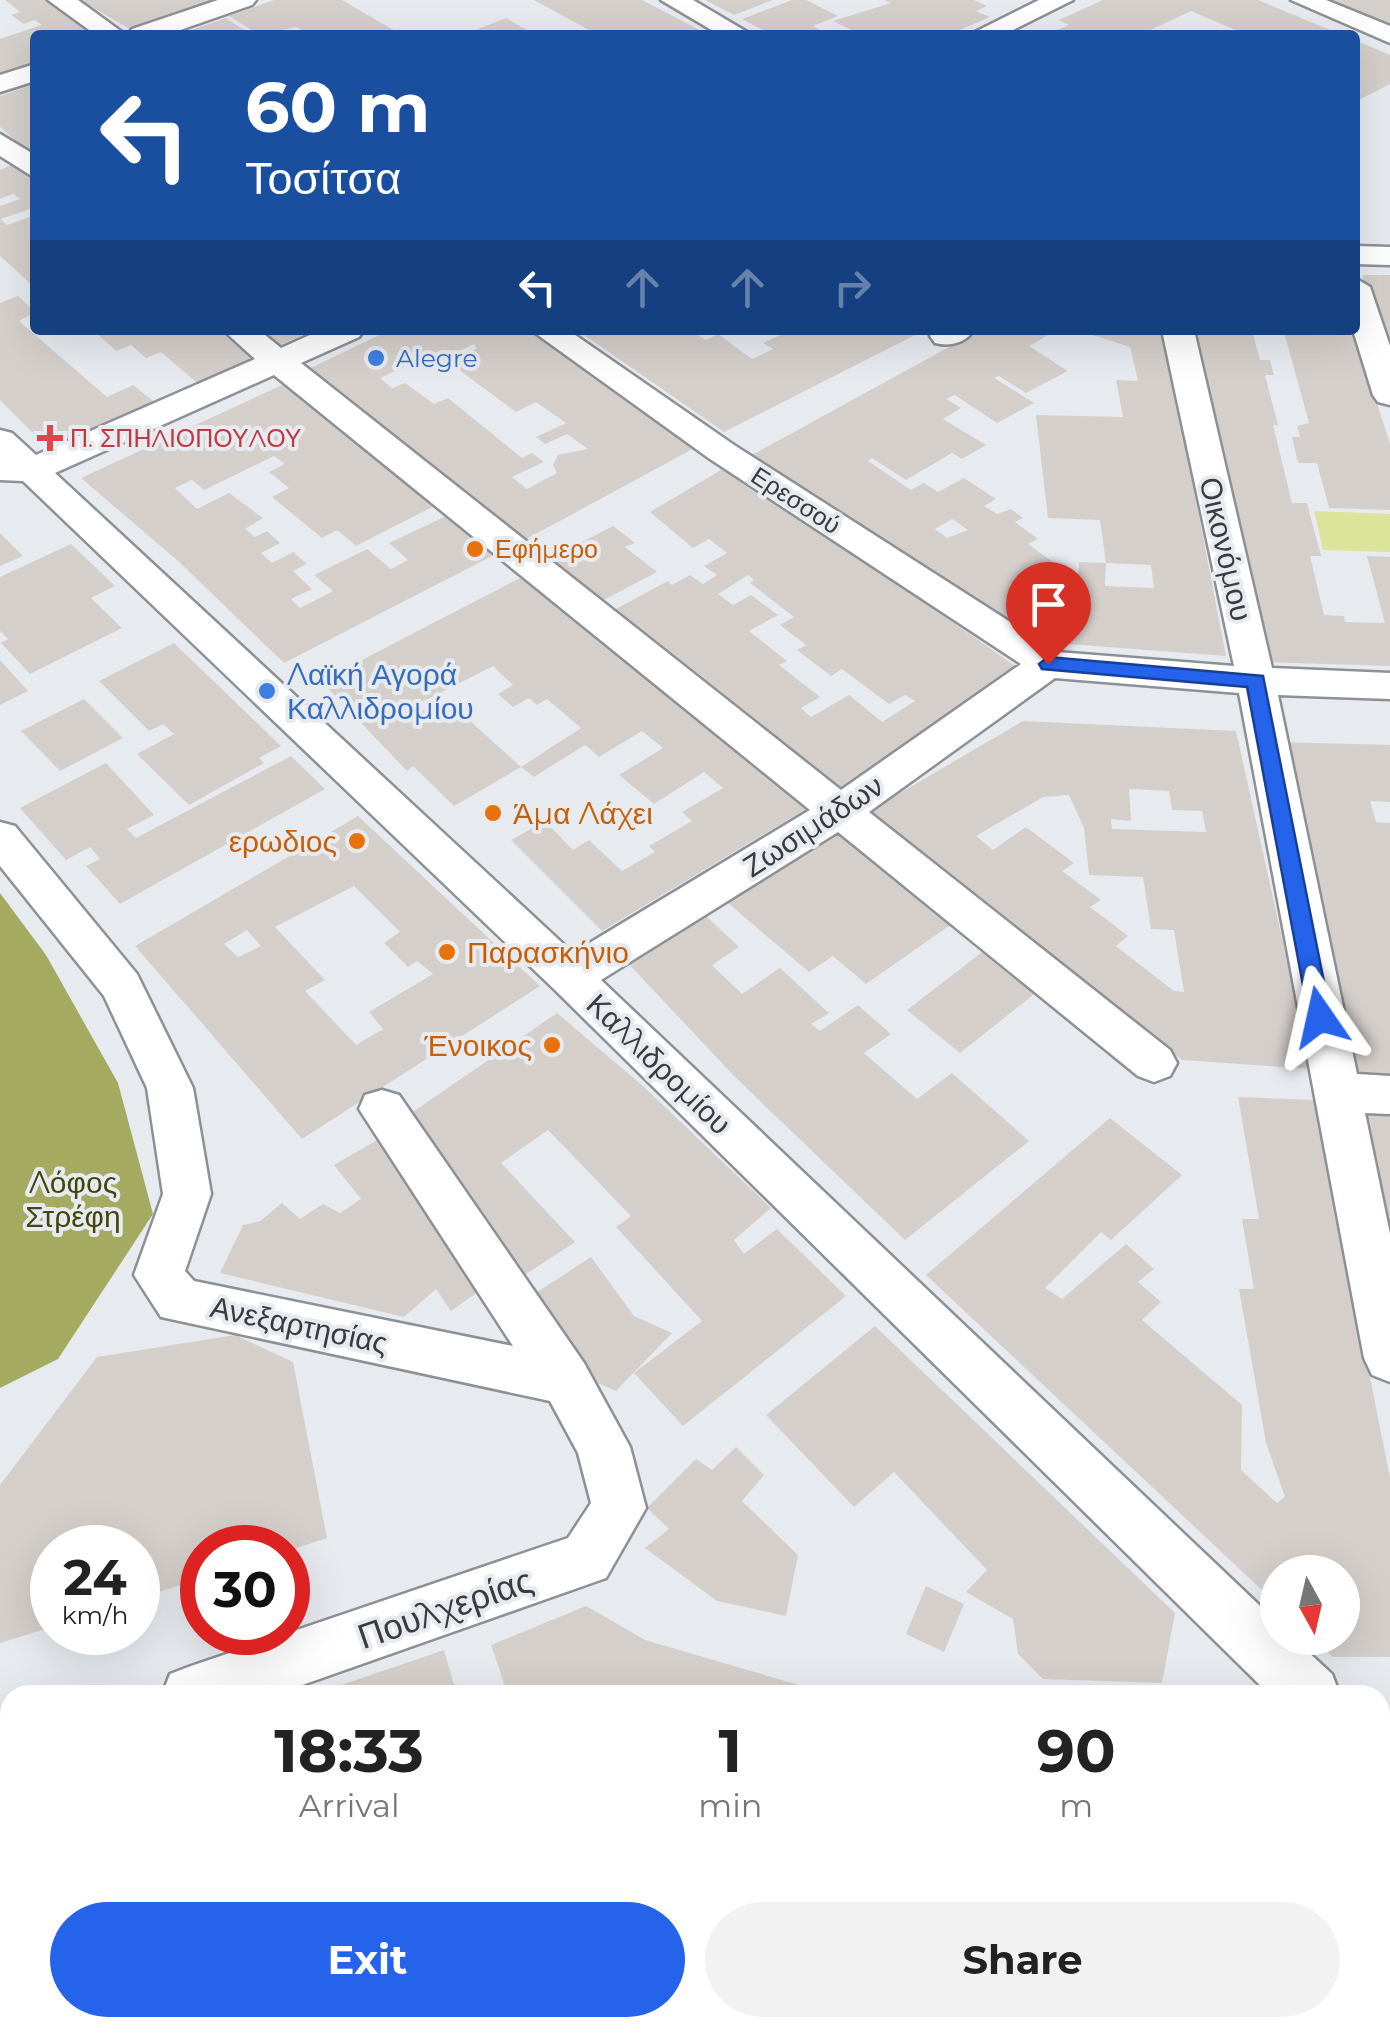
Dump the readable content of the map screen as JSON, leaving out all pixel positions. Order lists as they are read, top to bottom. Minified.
{"streets":{"street":["Ερεσσού","Οικονόμου","Ζωσιμάδων","Καλλιδρομίου","Ανεξαρτησίας","Πουλχερίας"]},"crossings":[["Ερεσσού","Ζωσιμάδων"],["Ζωσιμάδων","Καλλιδρομίου"],["Ανεξαρτησίας","Πουλχερίας"]],"parks":["Λόφος Στρέφη"],"places":{"other":["Alegre","Εφήμερο","Λαϊκή Αγορά Καλλιδρομίου","Άμα Λάχει","ερωδιος","Παρασκήνιο","Ένοικος"],"health":["Π. ΣΠΗΛΙΟΠΟΥΛΟΥ"]},"north":"bottom","page":{"turn":["60 m","Τοσίτσα"],"speed":"24 km/h","limit":"30","eta":["18:33","Arrival","1","min","90","m"],"buttons":["Exit","Share"]}}
